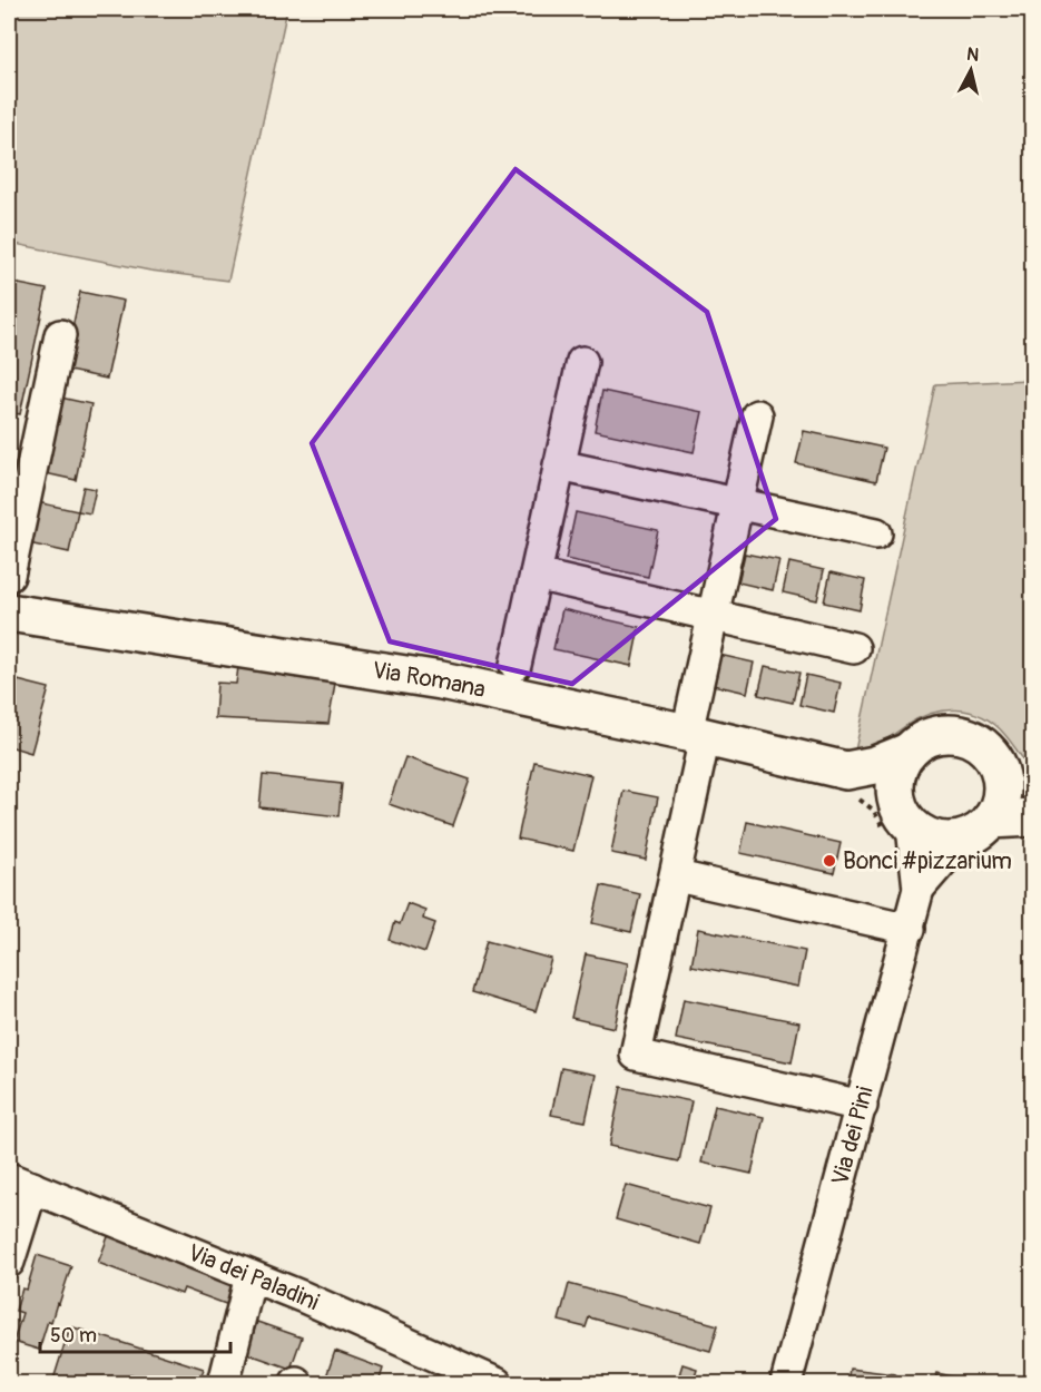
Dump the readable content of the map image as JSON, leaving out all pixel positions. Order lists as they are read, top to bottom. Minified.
{"streets":{"main road":["Via Romana"],"street":["Via dei Pini","Via dei Paladini"]},"places":["Bonci #pizzarium"],"scale_bar":"50 m","north":"top"}
